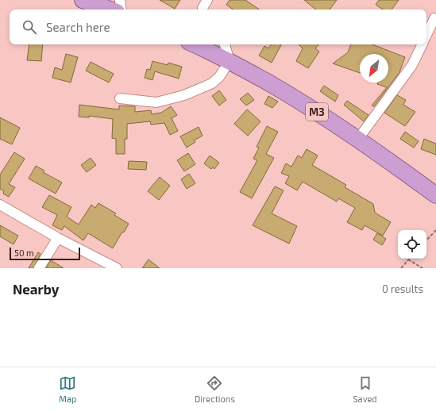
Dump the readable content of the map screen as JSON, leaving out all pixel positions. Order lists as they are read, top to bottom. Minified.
{"streets":{"highway":["M3"]},"scale_bar":"50 m","north":"bottom left","page":{"search":"Search here","scale":"50 m","heading":["Nearby","0 results"],"nav":["Map","Directions","Saved"]}}
